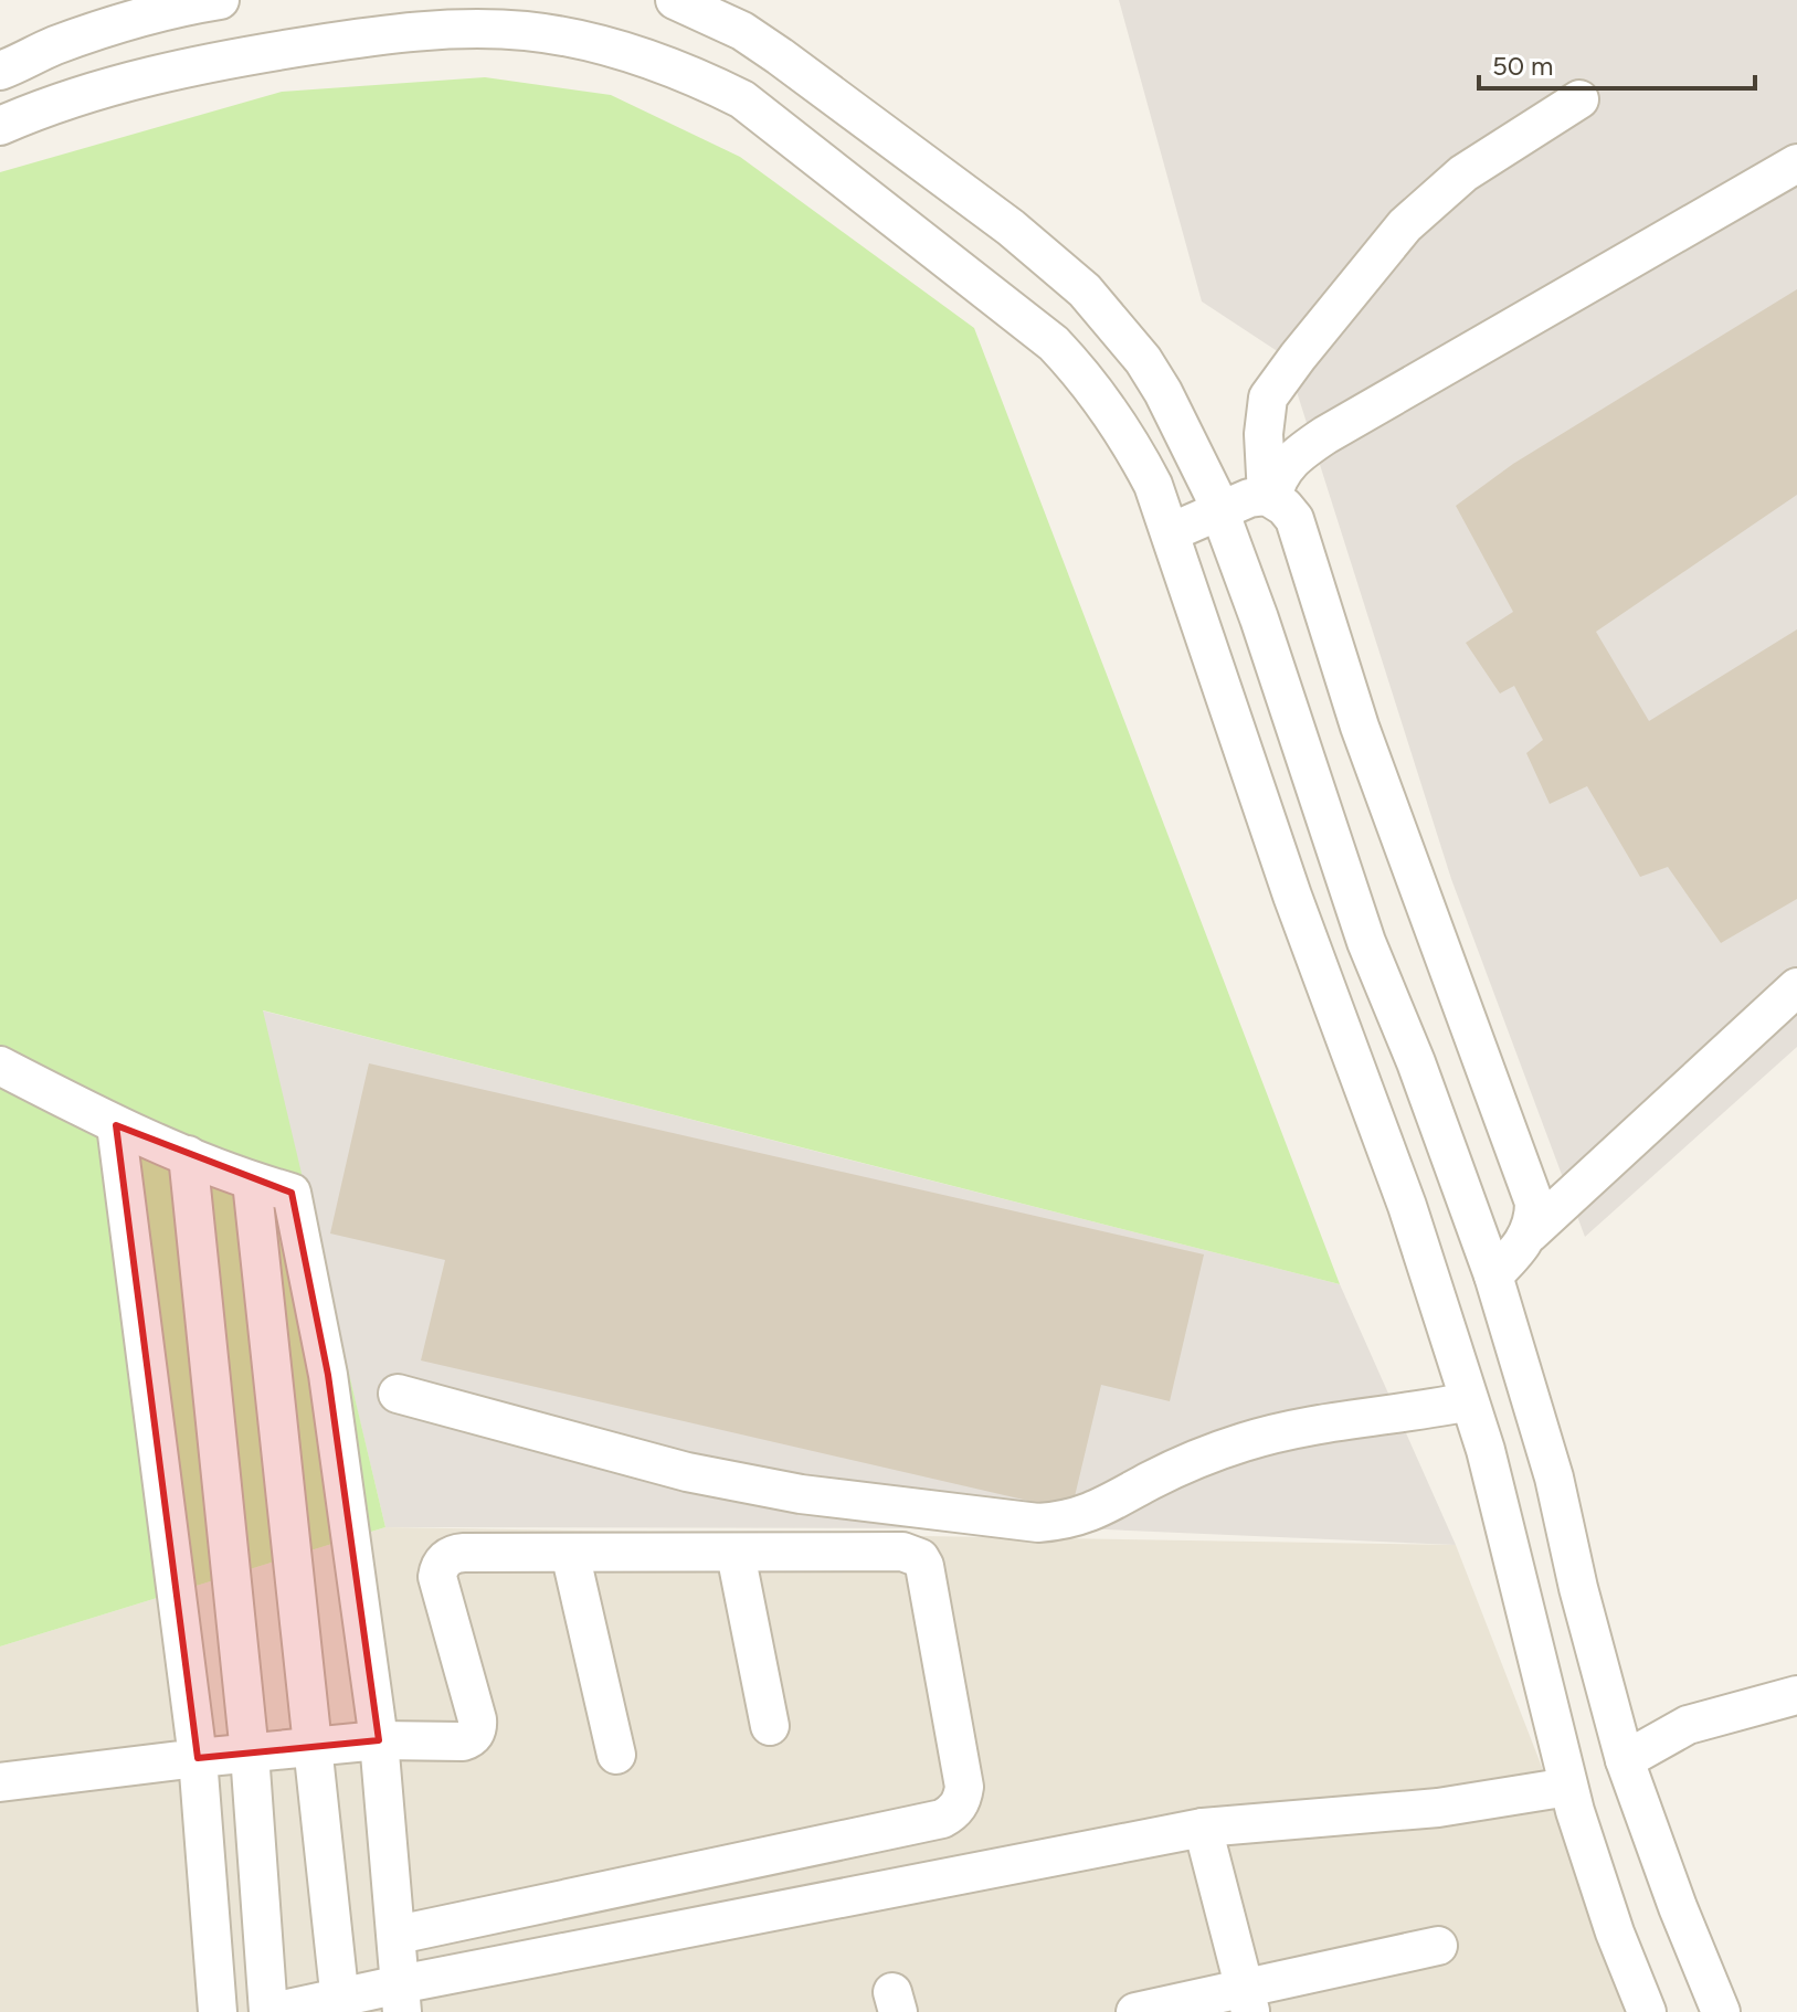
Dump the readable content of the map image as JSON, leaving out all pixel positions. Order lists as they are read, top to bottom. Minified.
{"scale_bar":"50 m"}
